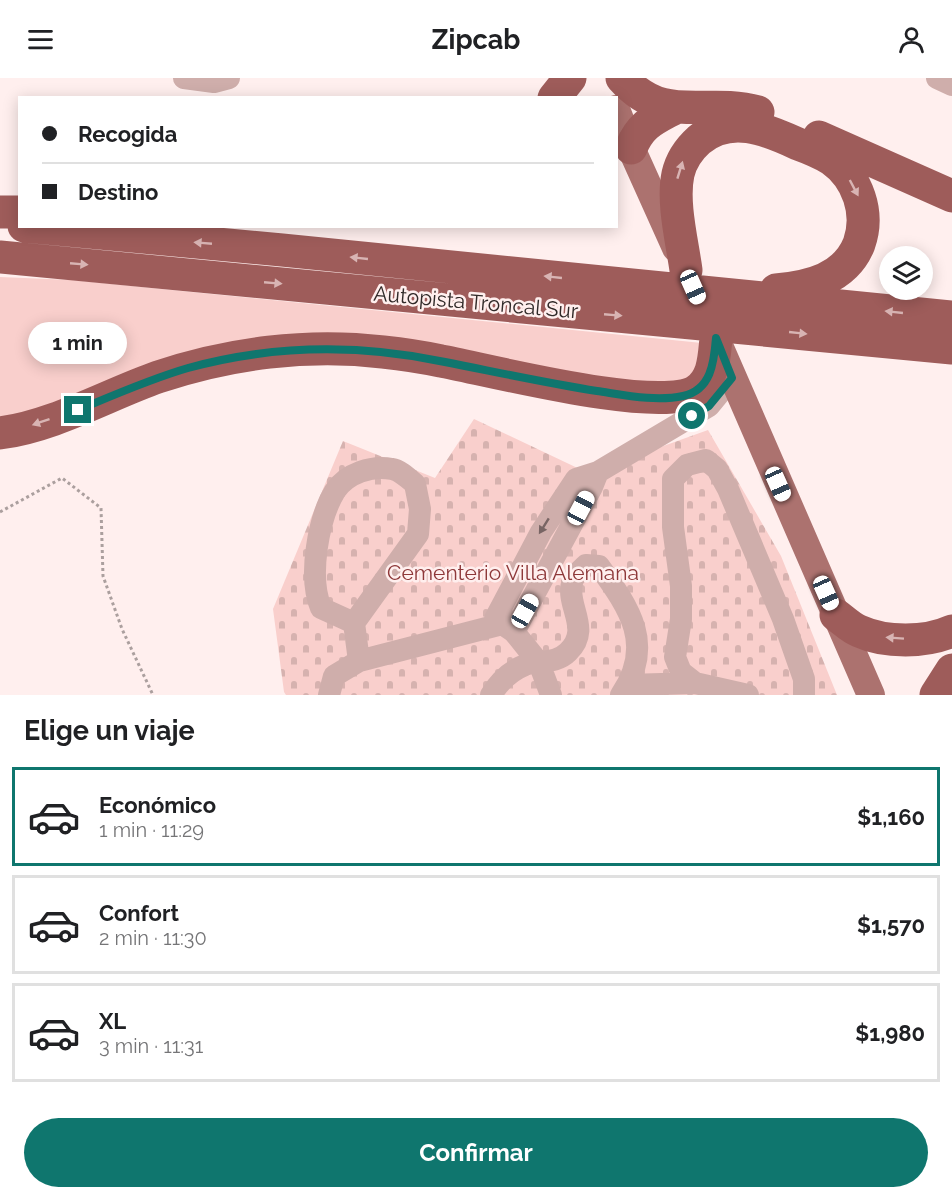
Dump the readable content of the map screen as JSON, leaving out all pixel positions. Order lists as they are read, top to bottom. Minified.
{"streets":{"highway":["Autopista Troncal Sur"]},"parks":["Cementerio Villa Alemana"],"page":{"header":"Zipcab","banner":["Recogida","Destino"],"bubble":"1 min","heading":"Elige un viaje","list":[{"name":"Económico","note":"1 min · 11:29","value":"$1,160"},{"name":"Confort","note":"2 min · 11:30","value":"$1,570"},{"name":"XL","note":"3 min · 11:31","value":"$1,980"}],"buttons":"Confirmar"}}
